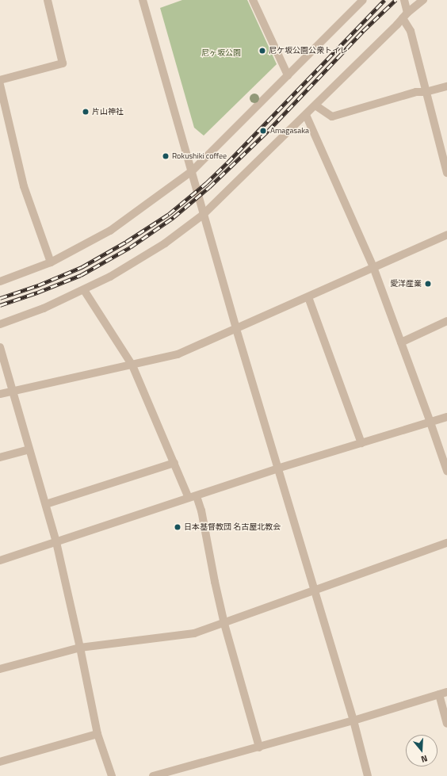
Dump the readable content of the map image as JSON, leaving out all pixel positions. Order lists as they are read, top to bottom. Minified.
{"parks":["尼ヶ坂公園"],"places":["尼ケ坂公園公衆トイレ","片山神社","Amagasaka","Rokushiki coffee","愛洋産業","日本基督教団 名古屋北教会"],"north":"bottom"}
